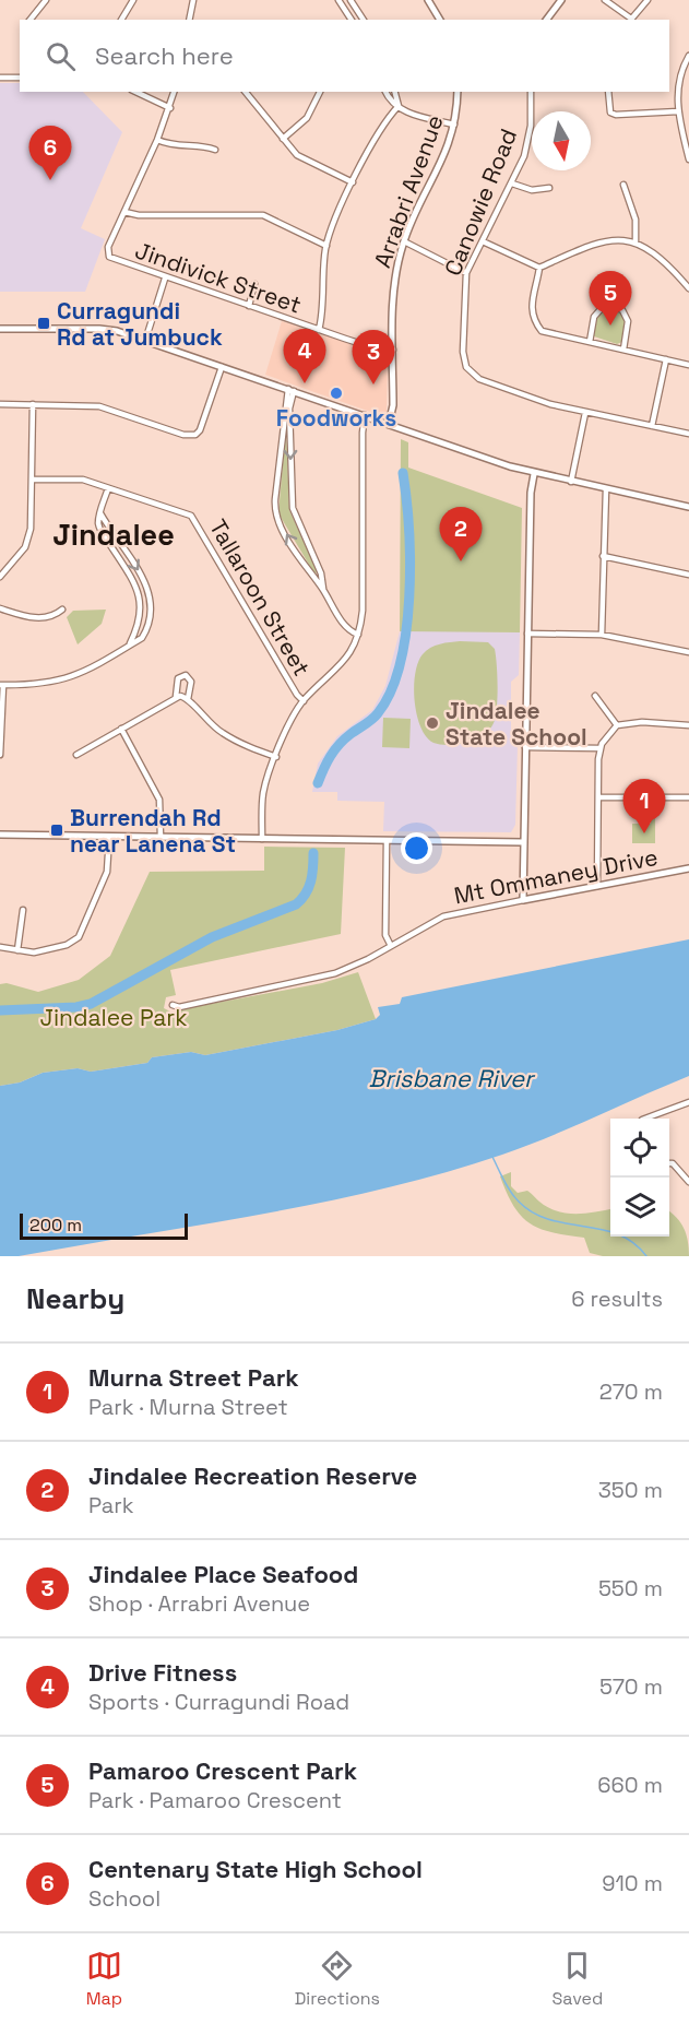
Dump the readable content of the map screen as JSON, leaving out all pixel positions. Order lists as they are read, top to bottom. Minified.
{"streets":{"street":["Arrabri Avenue","Canowie Road","Jindivick Street","Tallaroon Street","Mt Ommaney Drive"]},"crossings":[["Arrabri Avenue","Jindivick Street"]],"districts":["Jindalee"],"water":["Brisbane River"],"parks":["Jindalee Park"],"places":{"transit":["Curragundi Rd at Jumbuck","Burrendah Rd near Lanena St"],"other":["Foodworks","Jindalee State School"]},"scale_bar":"200 m","north":"bottom","page":{"search":"Search here","pins":["6","5","4","3","2","1"],"scale":"200 m","heading":["Nearby","6 results"],"list":[{"mark":"1","name":"Murna Street Park","note":"Park · Murna Street","value":"270 m"},{"mark":"2","name":"Jindalee Recreation Reserve","note":"Park","value":"350 m"},{"mark":"3","name":"Jindalee Place Seafood","note":"Shop · Arrabri Avenue","value":"550 m"},{"mark":"4","name":"Drive Fitness","note":"Sports · Curragundi Road","value":"570 m"},{"mark":"5","name":"Pamaroo Crescent Park","note":"Park · Pamaroo Crescent","value":"660 m"},{"mark":"6","name":"Centenary State High School","note":"School","value":"910 m"}],"nav":["Map","Directions","Saved"]}}
